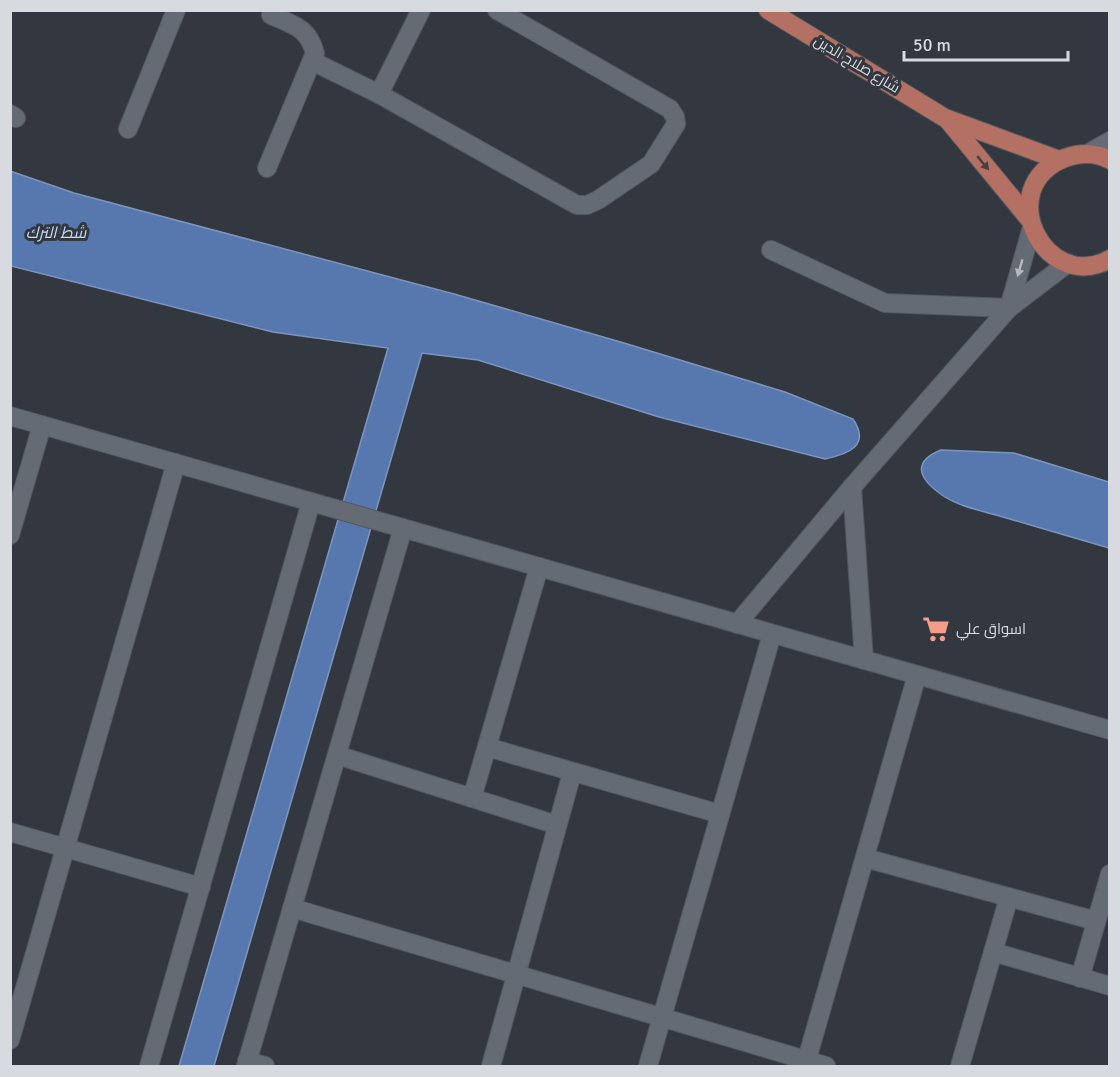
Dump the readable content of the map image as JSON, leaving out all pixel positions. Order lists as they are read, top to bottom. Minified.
{"streets":{"main road":["شارع صلاح الدين"]},"water":["شط الترك"],"places":{"supermarket":["اسواق علي"]},"scale_bar":"50 m"}
